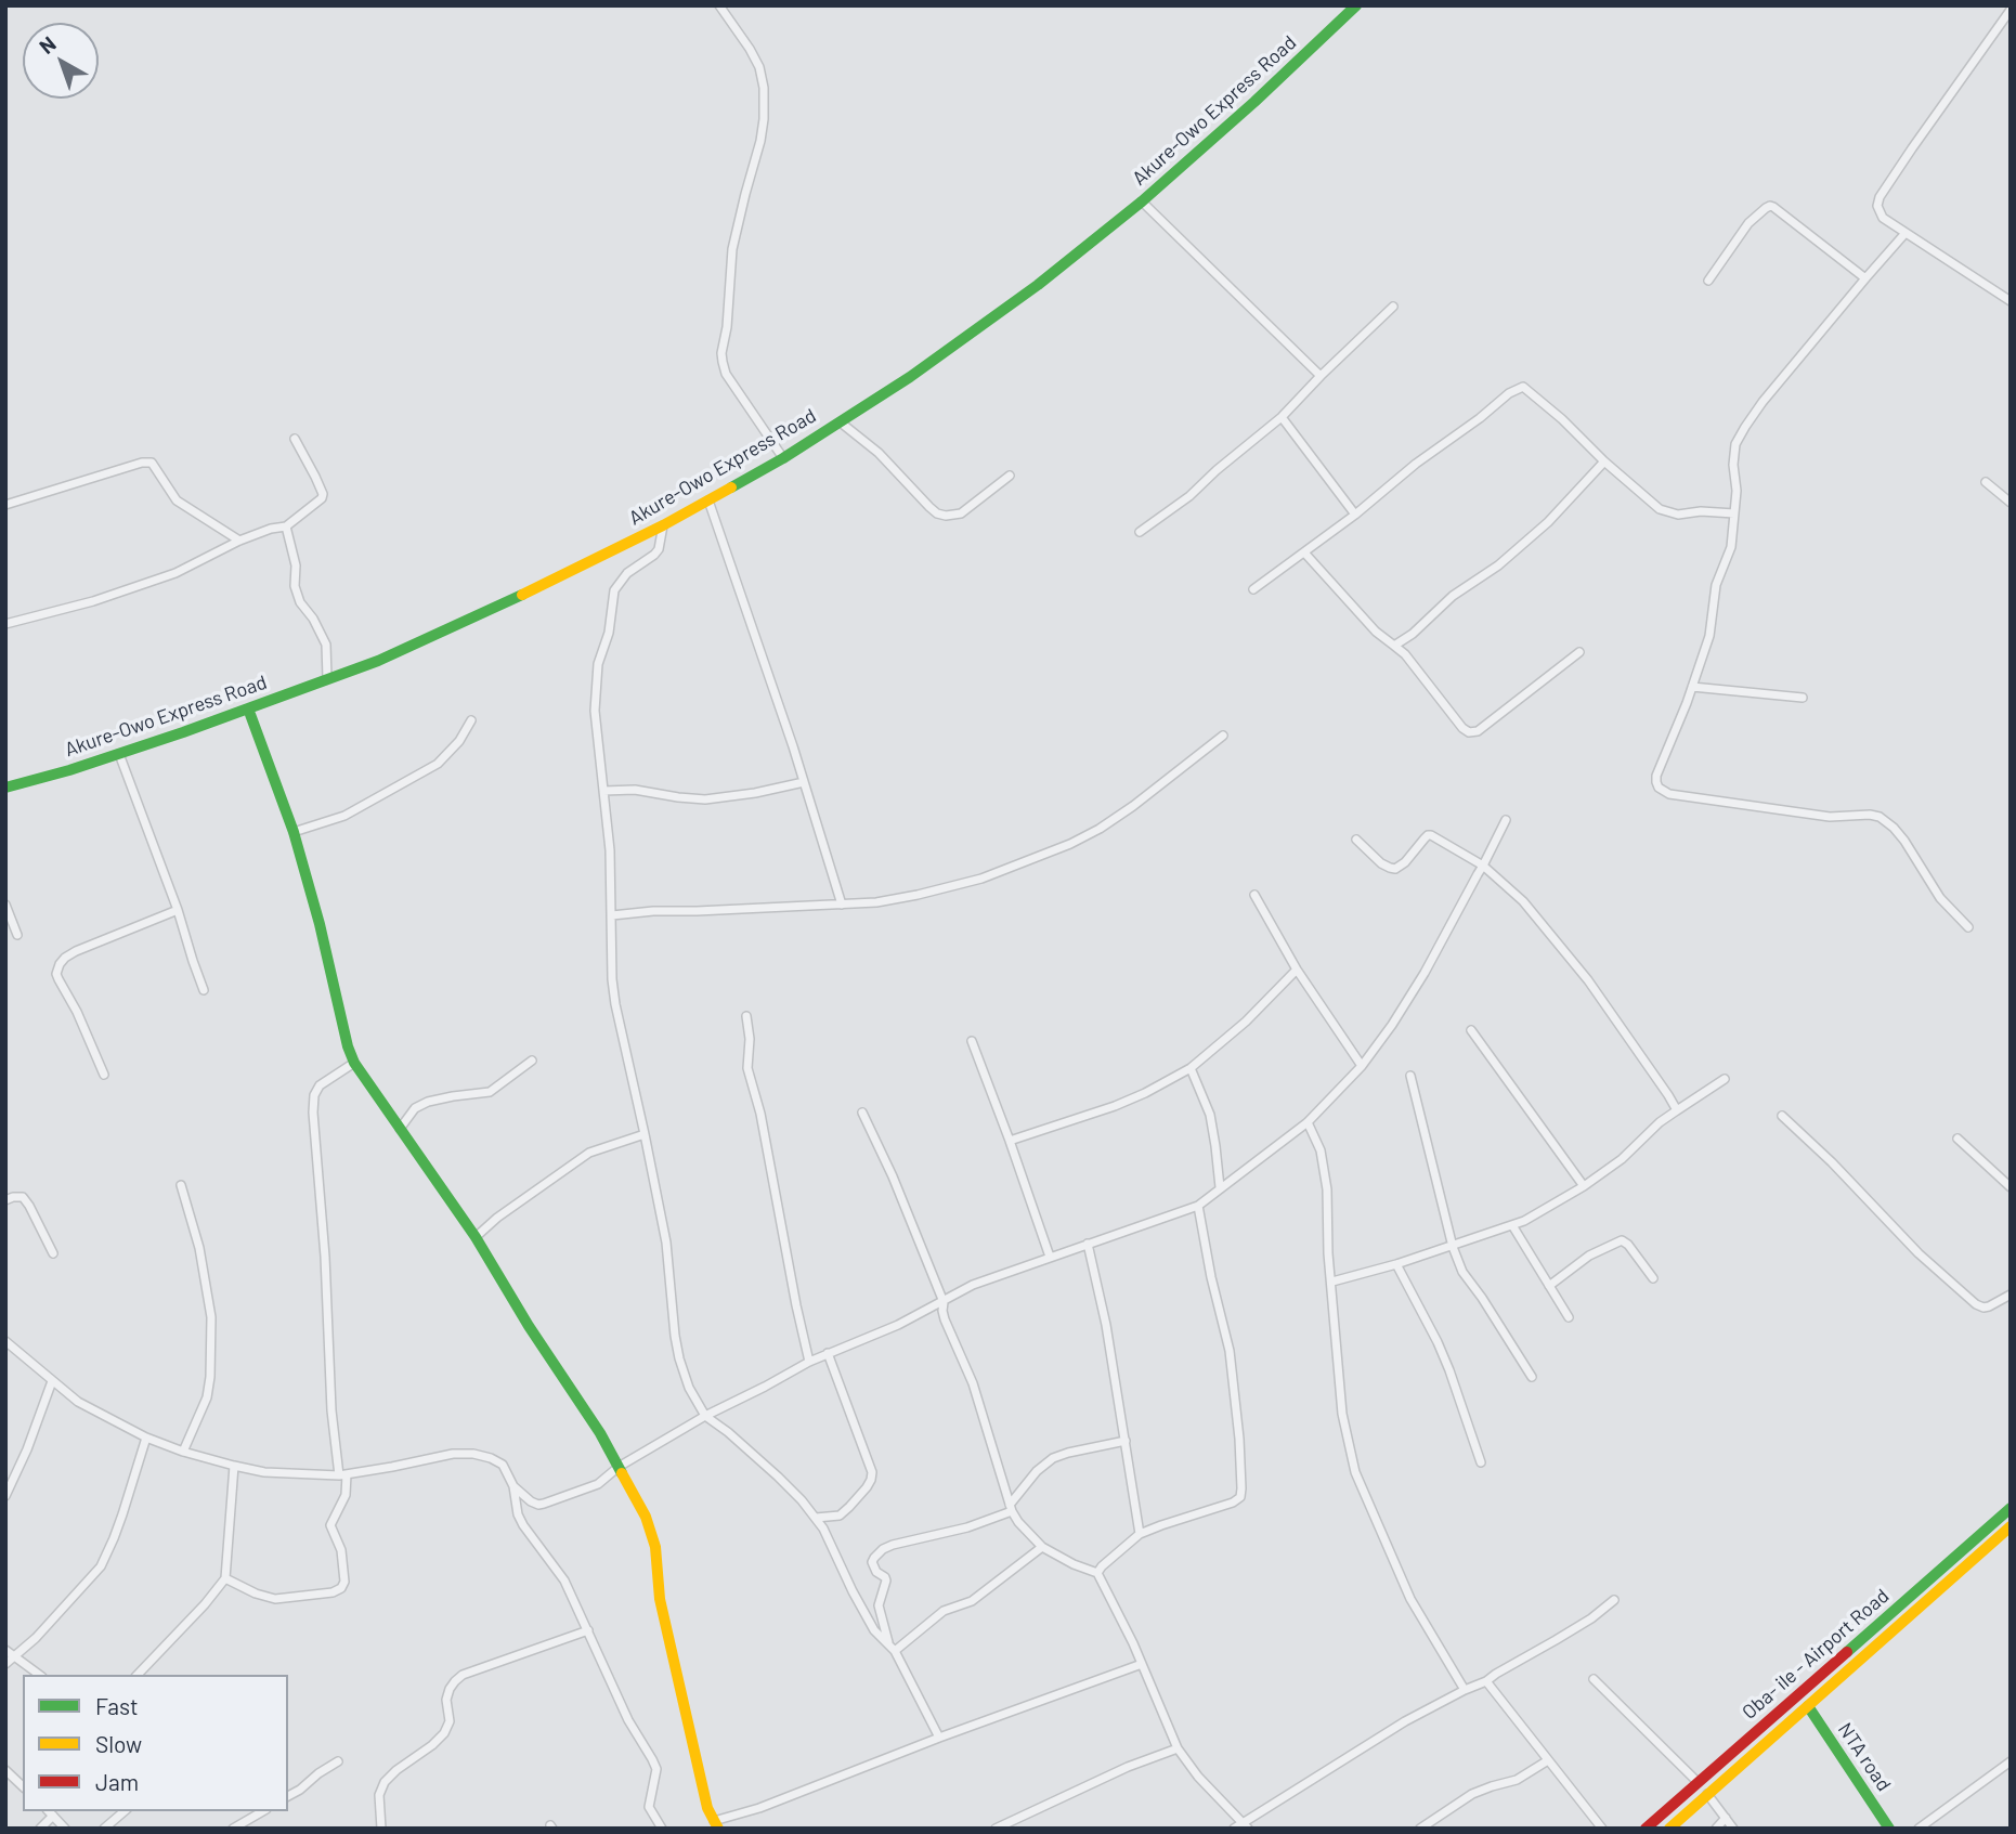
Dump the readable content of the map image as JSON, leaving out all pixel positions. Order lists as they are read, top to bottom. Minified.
{"streets":{"main road":["Akure-Owo Express Road","Oba- ile - Airport Road","NTA road"]},"crossings":[["Oba- ile - Airport Road","NTA road"]],"legend":["Fast","Slow","Jam"],"north":"top left"}
